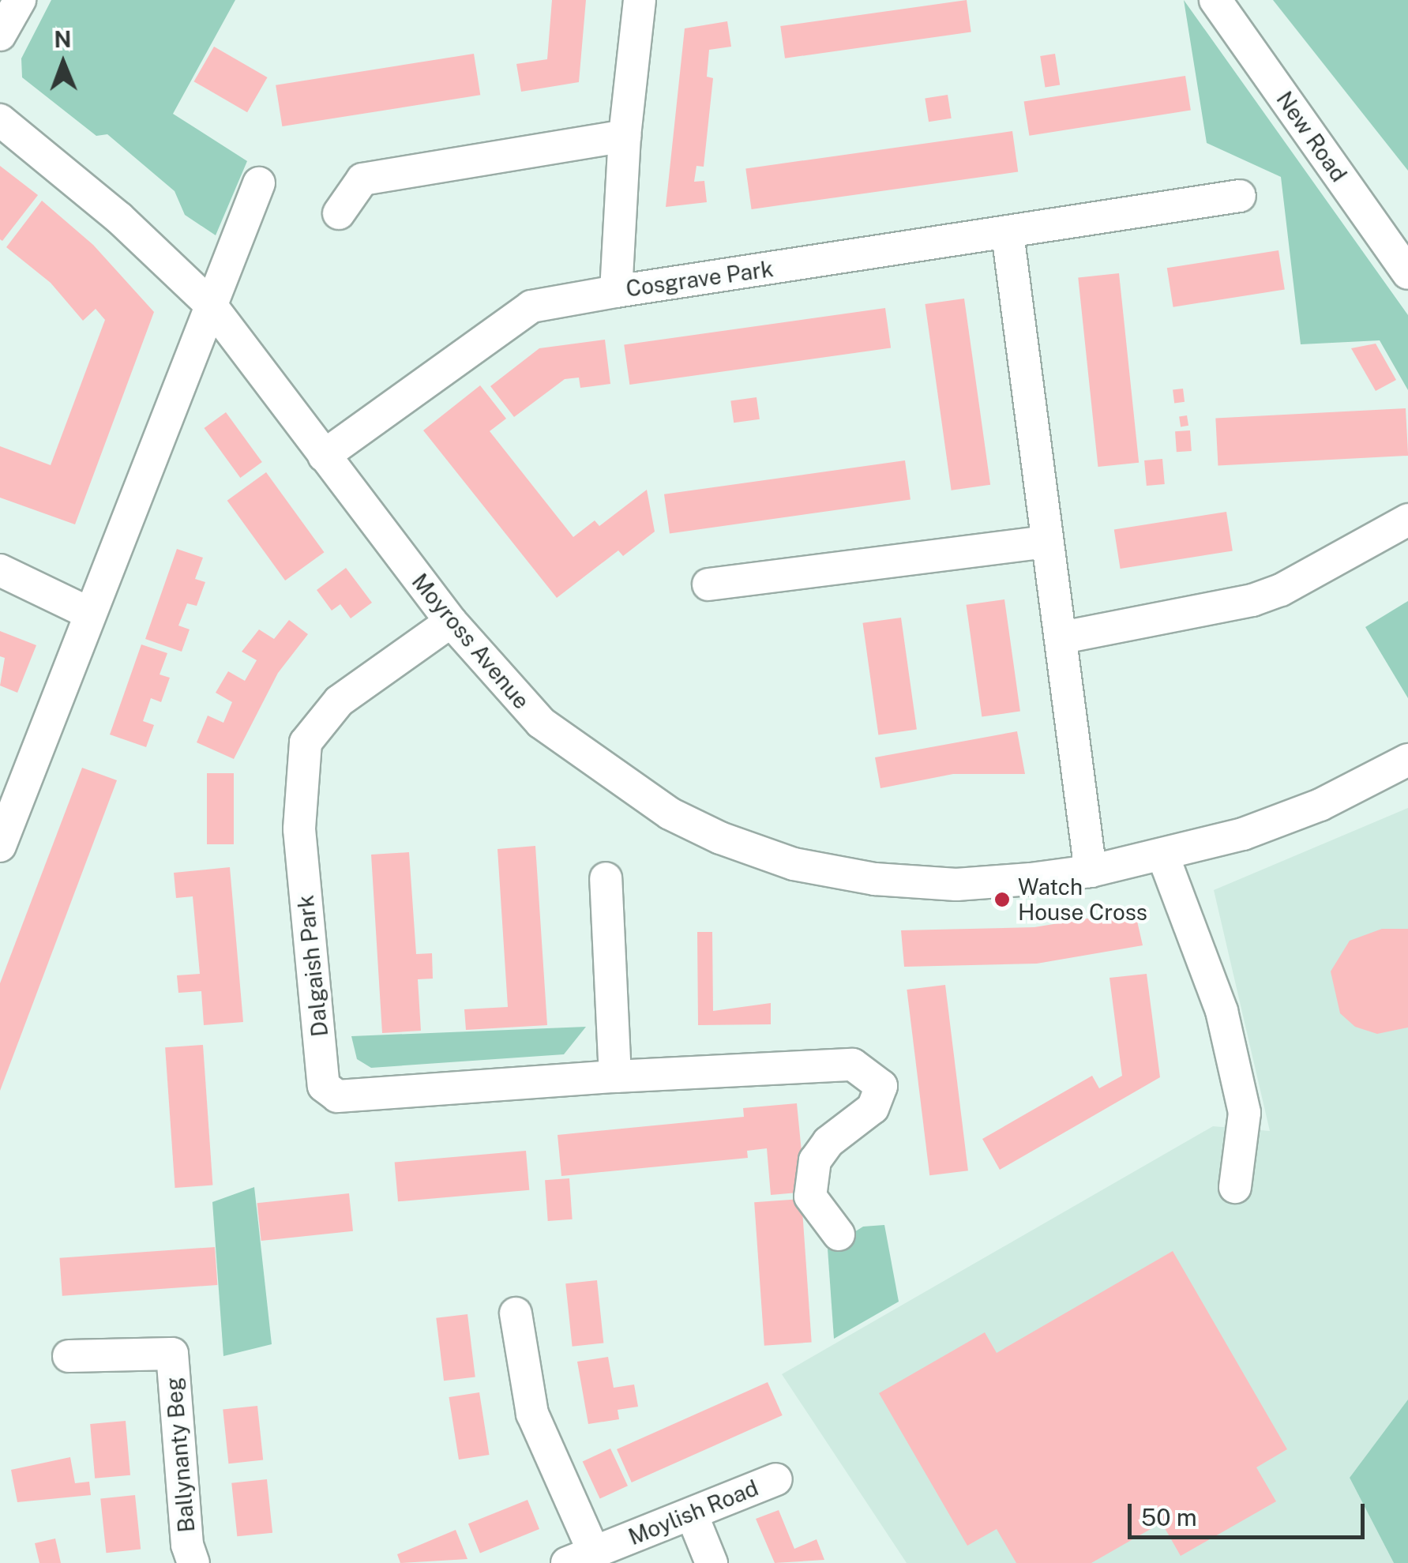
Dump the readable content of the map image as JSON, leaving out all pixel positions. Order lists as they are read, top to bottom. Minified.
{"streets":{"street":["New Road","Cosgrave Park","Moyross Avenue","Dalgaish Park","Ballynanty Beg","Moylish Road"]},"crossings":[["Moyross Avenue","Dalgaish Park"]],"places":["Watch House Cross"],"scale_bar":"50 m","north":"top"}
